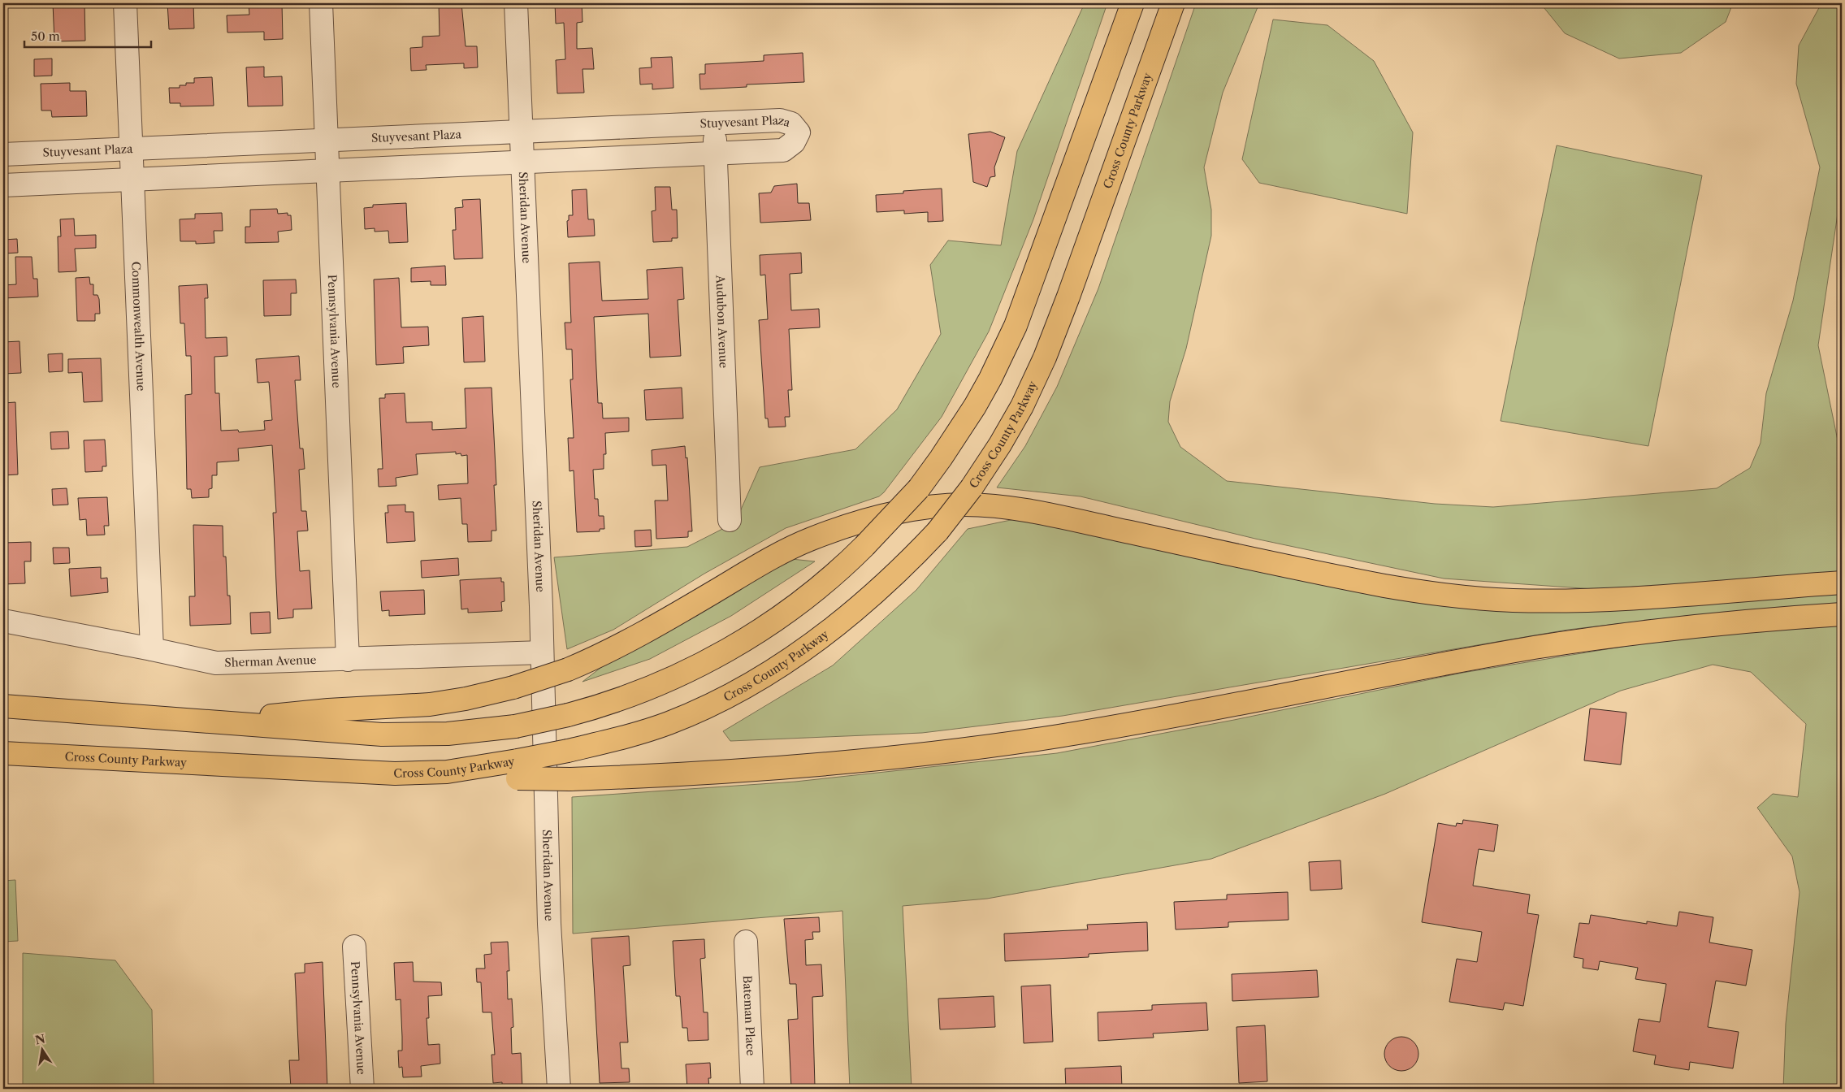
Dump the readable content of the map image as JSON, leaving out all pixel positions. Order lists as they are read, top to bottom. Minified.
{"streets":{"highway":["Cross County Parkway"],"street":["Stuyvesant Plaza","Sheridan Avenue","Audubon Avenue","Commonwealth Avenue","Pennsylvania Avenue","Sherman Avenue","Bateman Place"]},"crossings":[["Stuyvesant Plaza","Sheridan Avenue"],["Stuyvesant Plaza","Audubon Avenue"],["Stuyvesant Plaza","Commonwealth Avenue"],["Stuyvesant Plaza","Pennsylvania Avenue"],["Sheridan Avenue","Sherman Avenue"],["Commonwealth Avenue","Sherman Avenue"],["Pennsylvania Avenue","Sherman Avenue"]],"scale_bar":"50 m","north":"top"}
